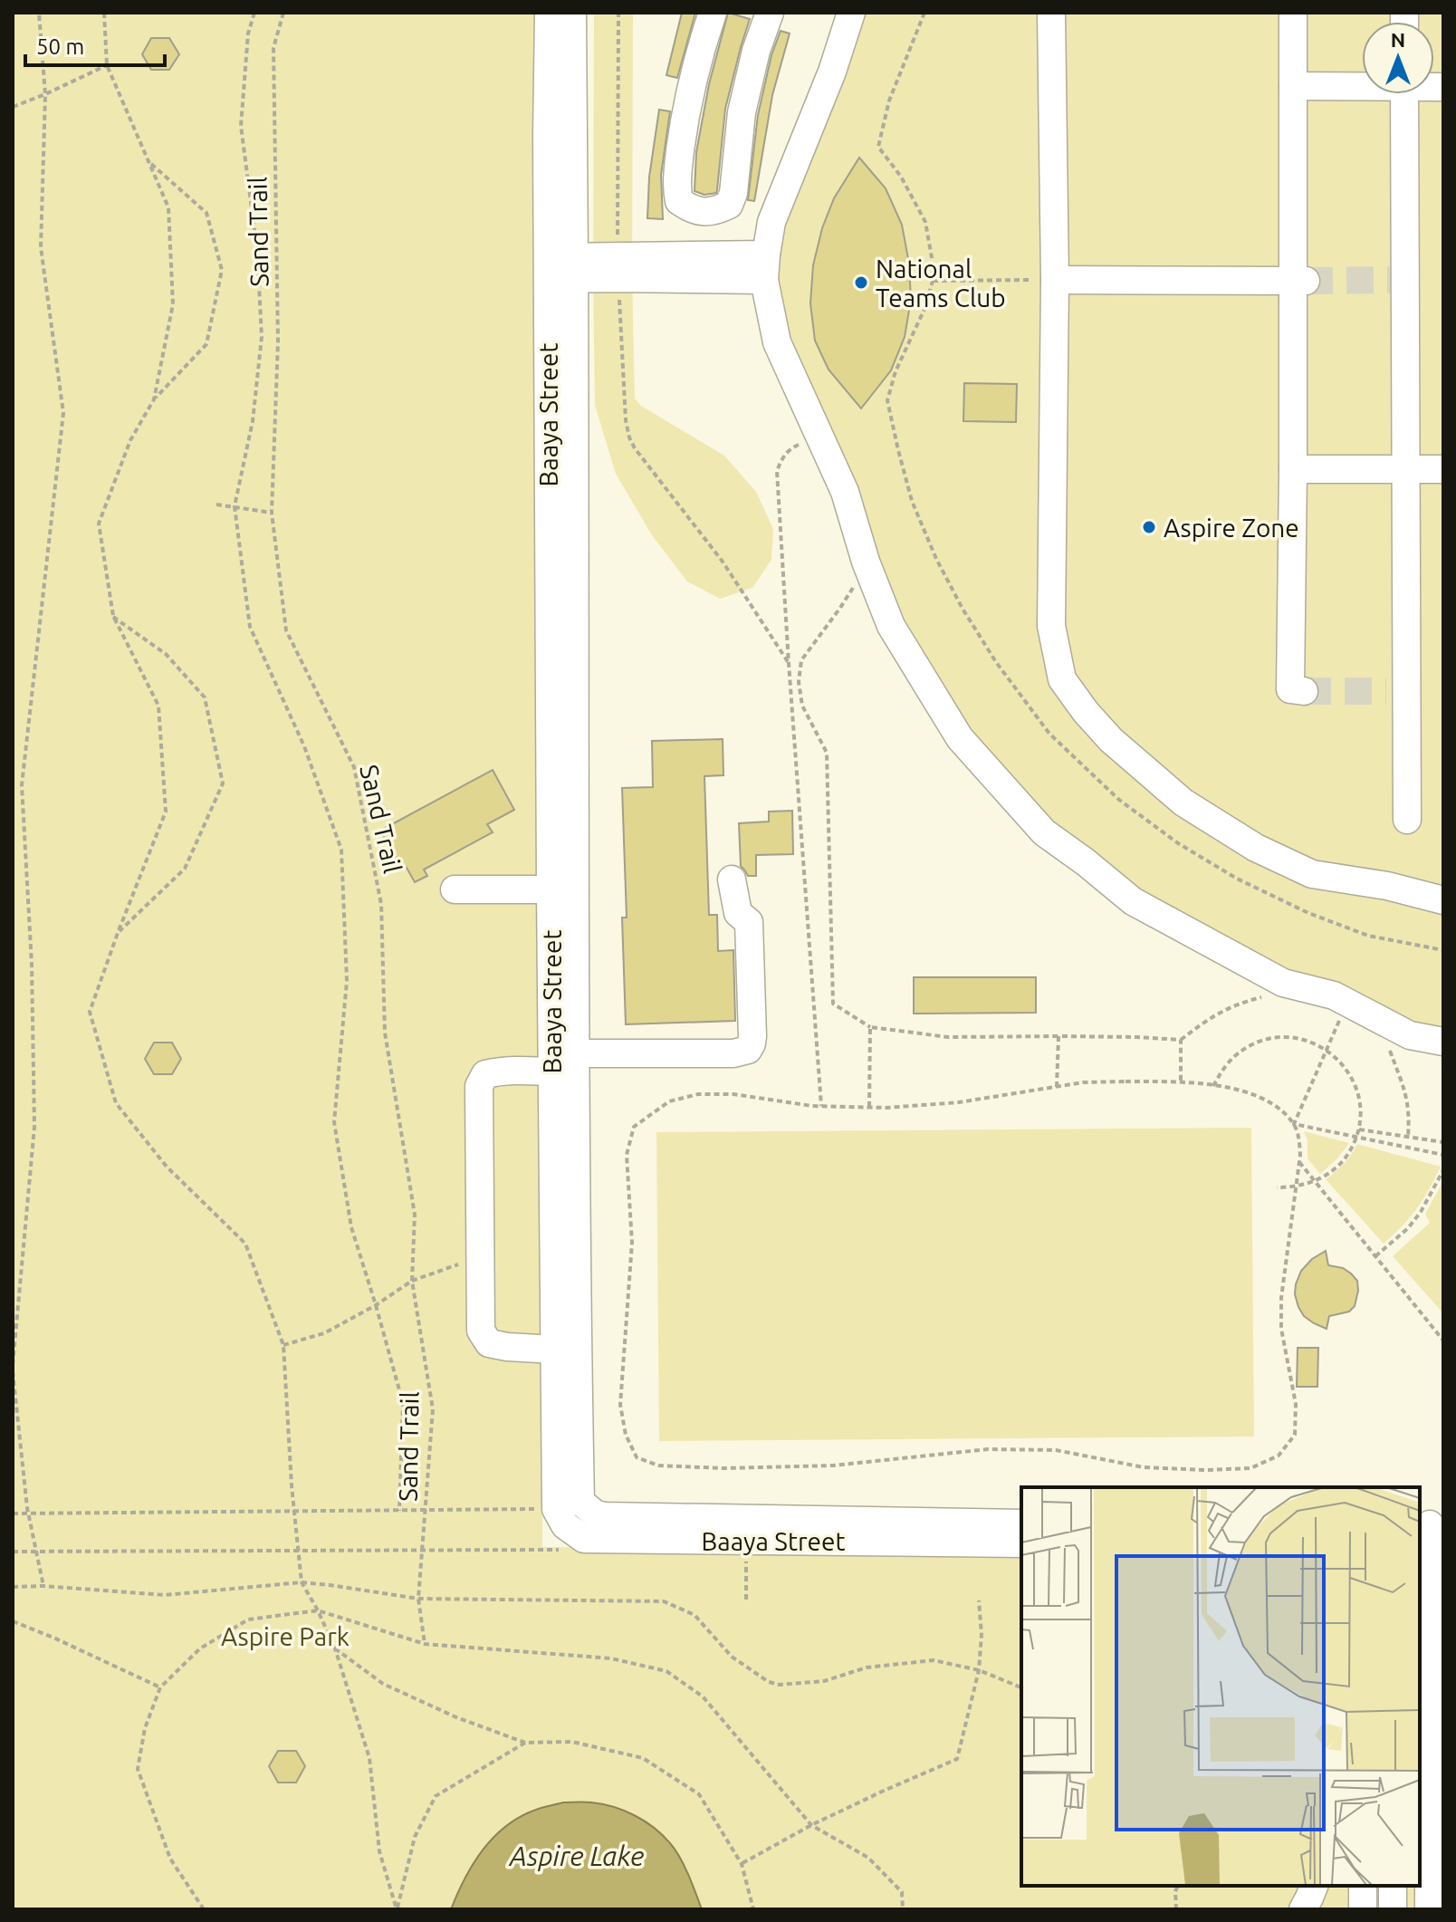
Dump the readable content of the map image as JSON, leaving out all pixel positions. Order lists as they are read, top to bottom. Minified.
{"streets":{"street":["Baaya Street"],"path":["Sand Trail"]},"water":["Aspire Lake"],"parks":["Aspire Park"],"places":["National Teams Club","Aspire Zone"],"scale_bar":"50 m","north":"top"}
